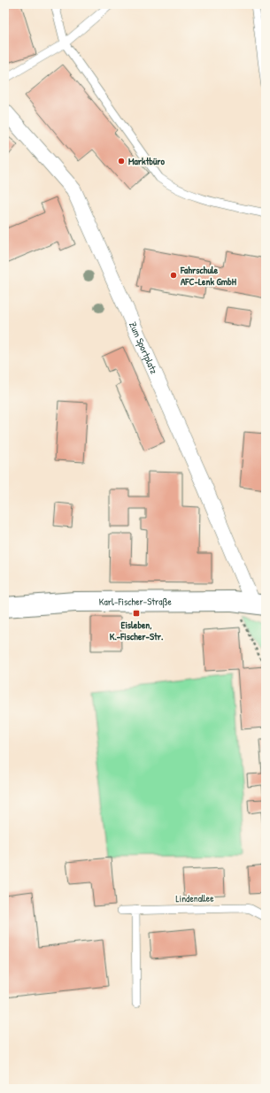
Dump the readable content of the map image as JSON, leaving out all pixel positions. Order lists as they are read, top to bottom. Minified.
{"streets":{"street":["Zum Sportplatz","Karl-Fischer-Straße"],"lane":["Lindenallee"]},"crossings":[["Zum Sportplatz","Karl-Fischer-Straße"]],"places":{"other":["Marktbüro","Fahrschule AFC-Lenk GmbH"],"transit":["Eisleben, K.-Fischer-Str."]}}
